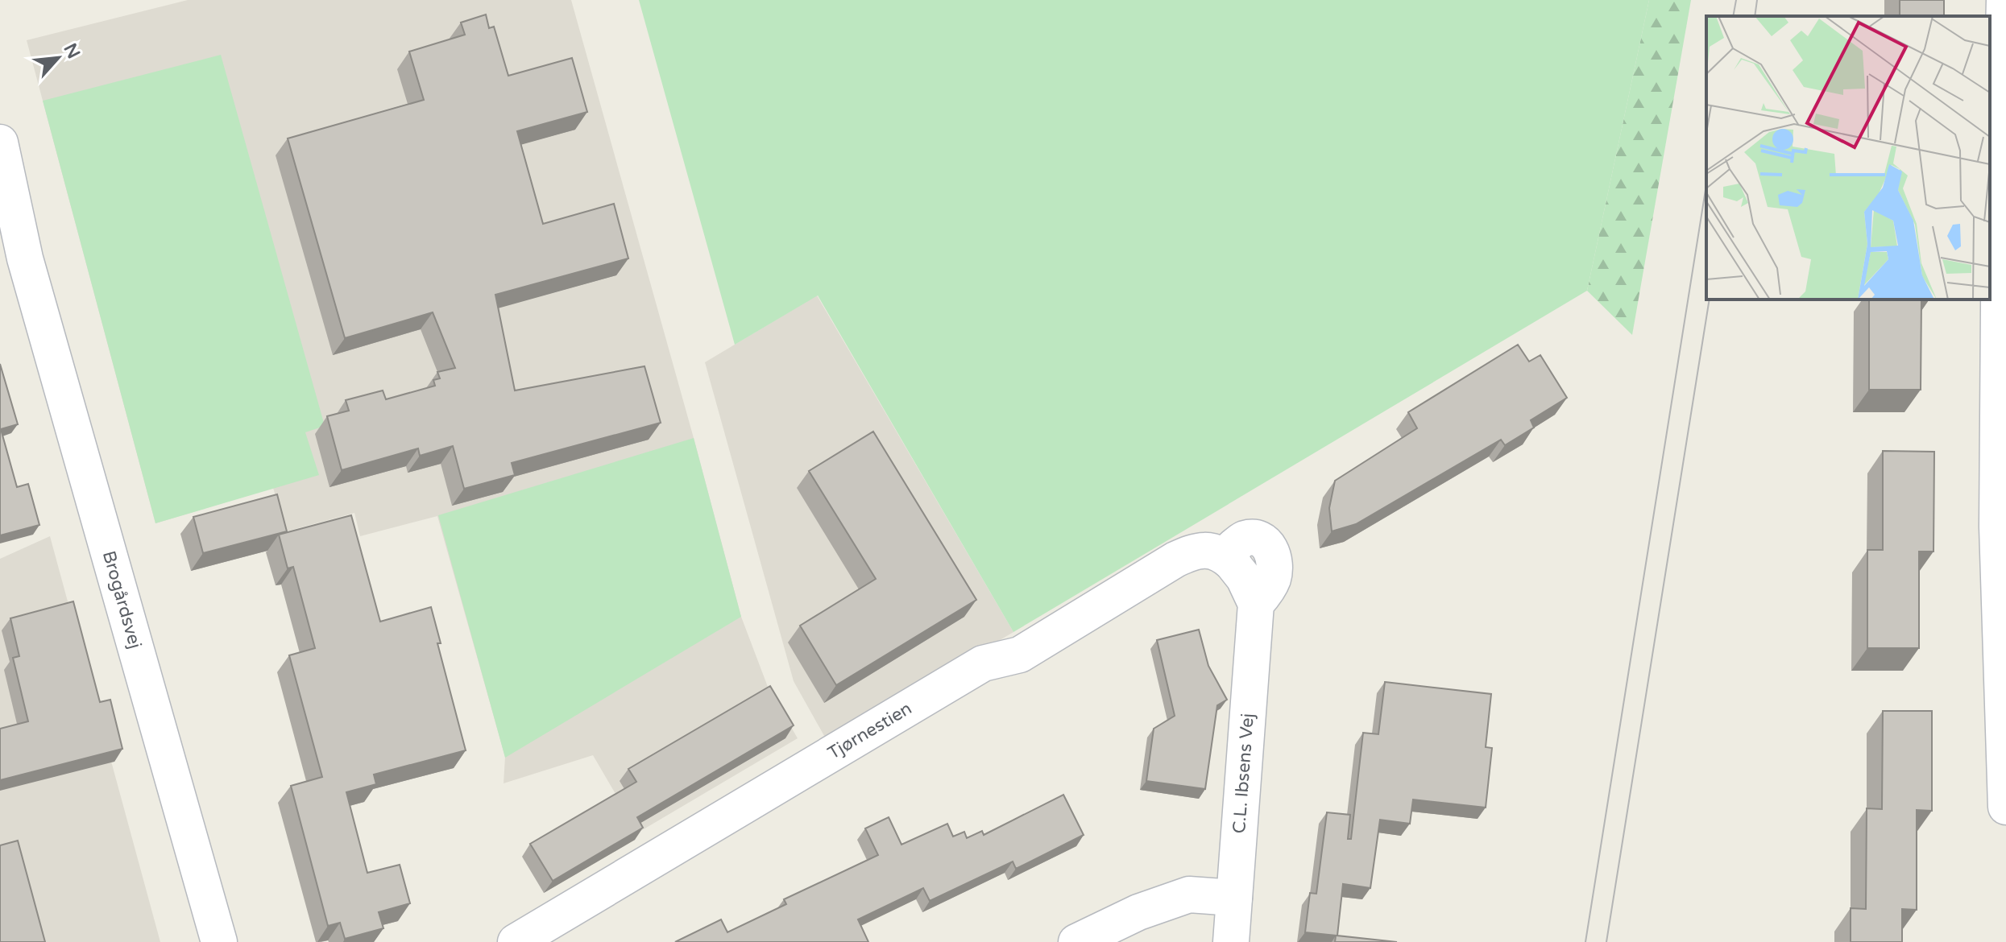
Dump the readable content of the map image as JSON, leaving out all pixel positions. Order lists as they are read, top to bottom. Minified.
{"streets":{"street":["Brogårdsvej","Tjørnestien","C.L. Ibsens Vej"]},"crossings":[["Tjørnestien","C.L. Ibsens Vej"]],"north":"top right"}
